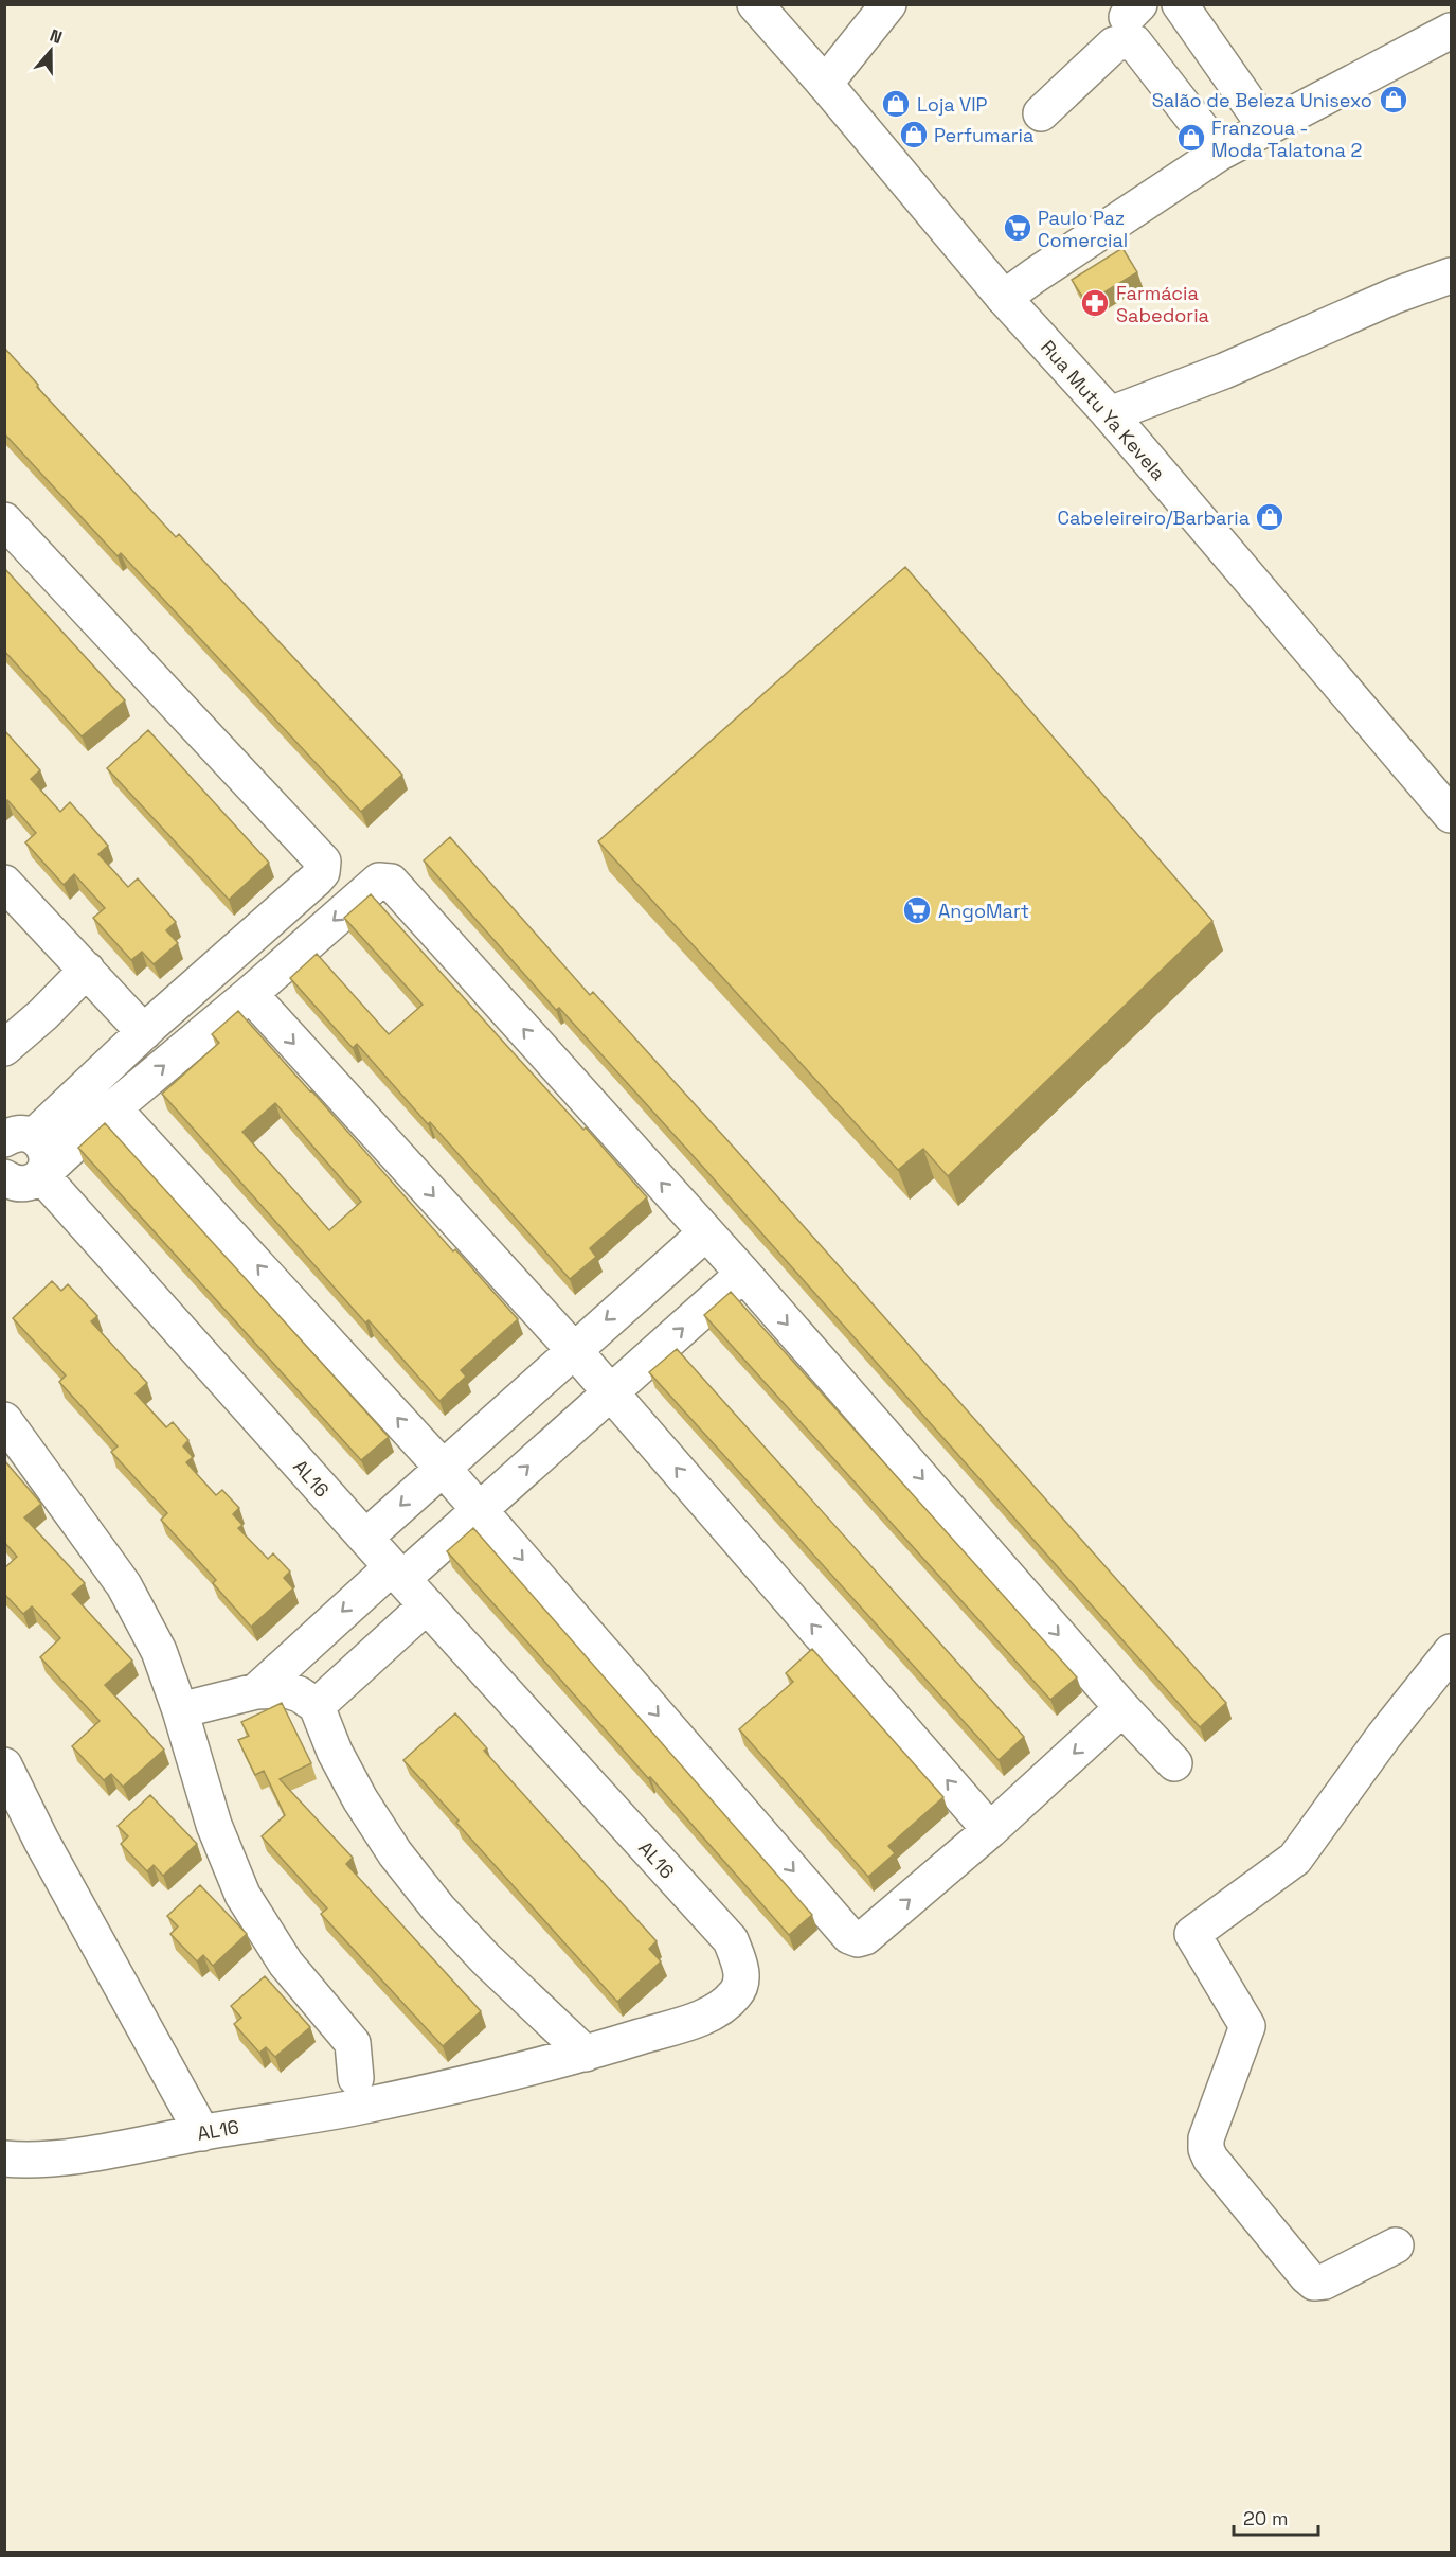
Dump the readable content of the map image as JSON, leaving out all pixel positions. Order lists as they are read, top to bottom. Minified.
{"streets":{"street":["Rua Mutu Ya Kevela","AL16"]},"places":{"shop":["Salão de Beleza Unisexo","Loja VIP","Perfumaria","Franzoua - Moda Talatona 2","Cabeleireiro/Barbaria"],"supermarket":["Paulo Paz Comercial","AngoMart"],"pharmacy":["Farmácia Sabedoria"]},"scale_bar":"20 m","north":"top"}
